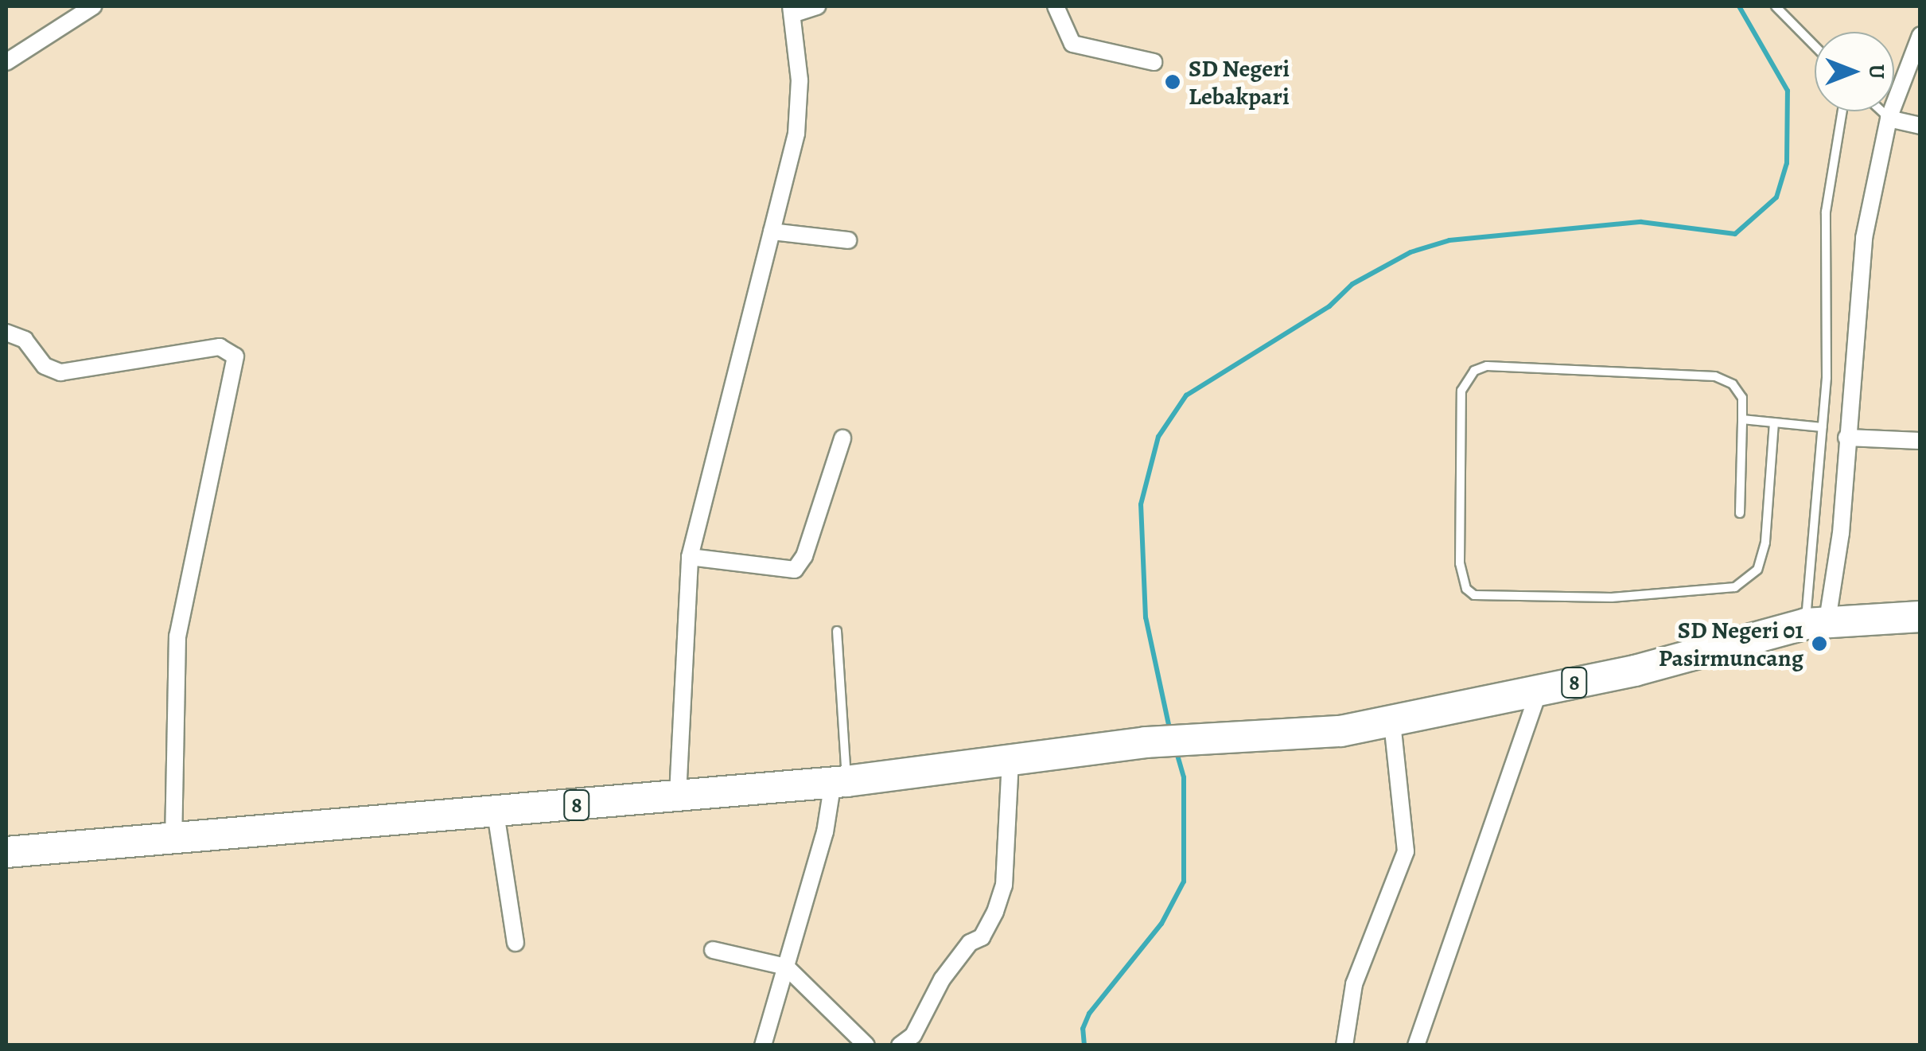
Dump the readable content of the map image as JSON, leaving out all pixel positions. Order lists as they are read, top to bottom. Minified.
{"streets":{"highway":["8"]},"places":["SD Negeri Lebakpari","SD Negeri 01 Pasirmuncang"],"north":"right"}
